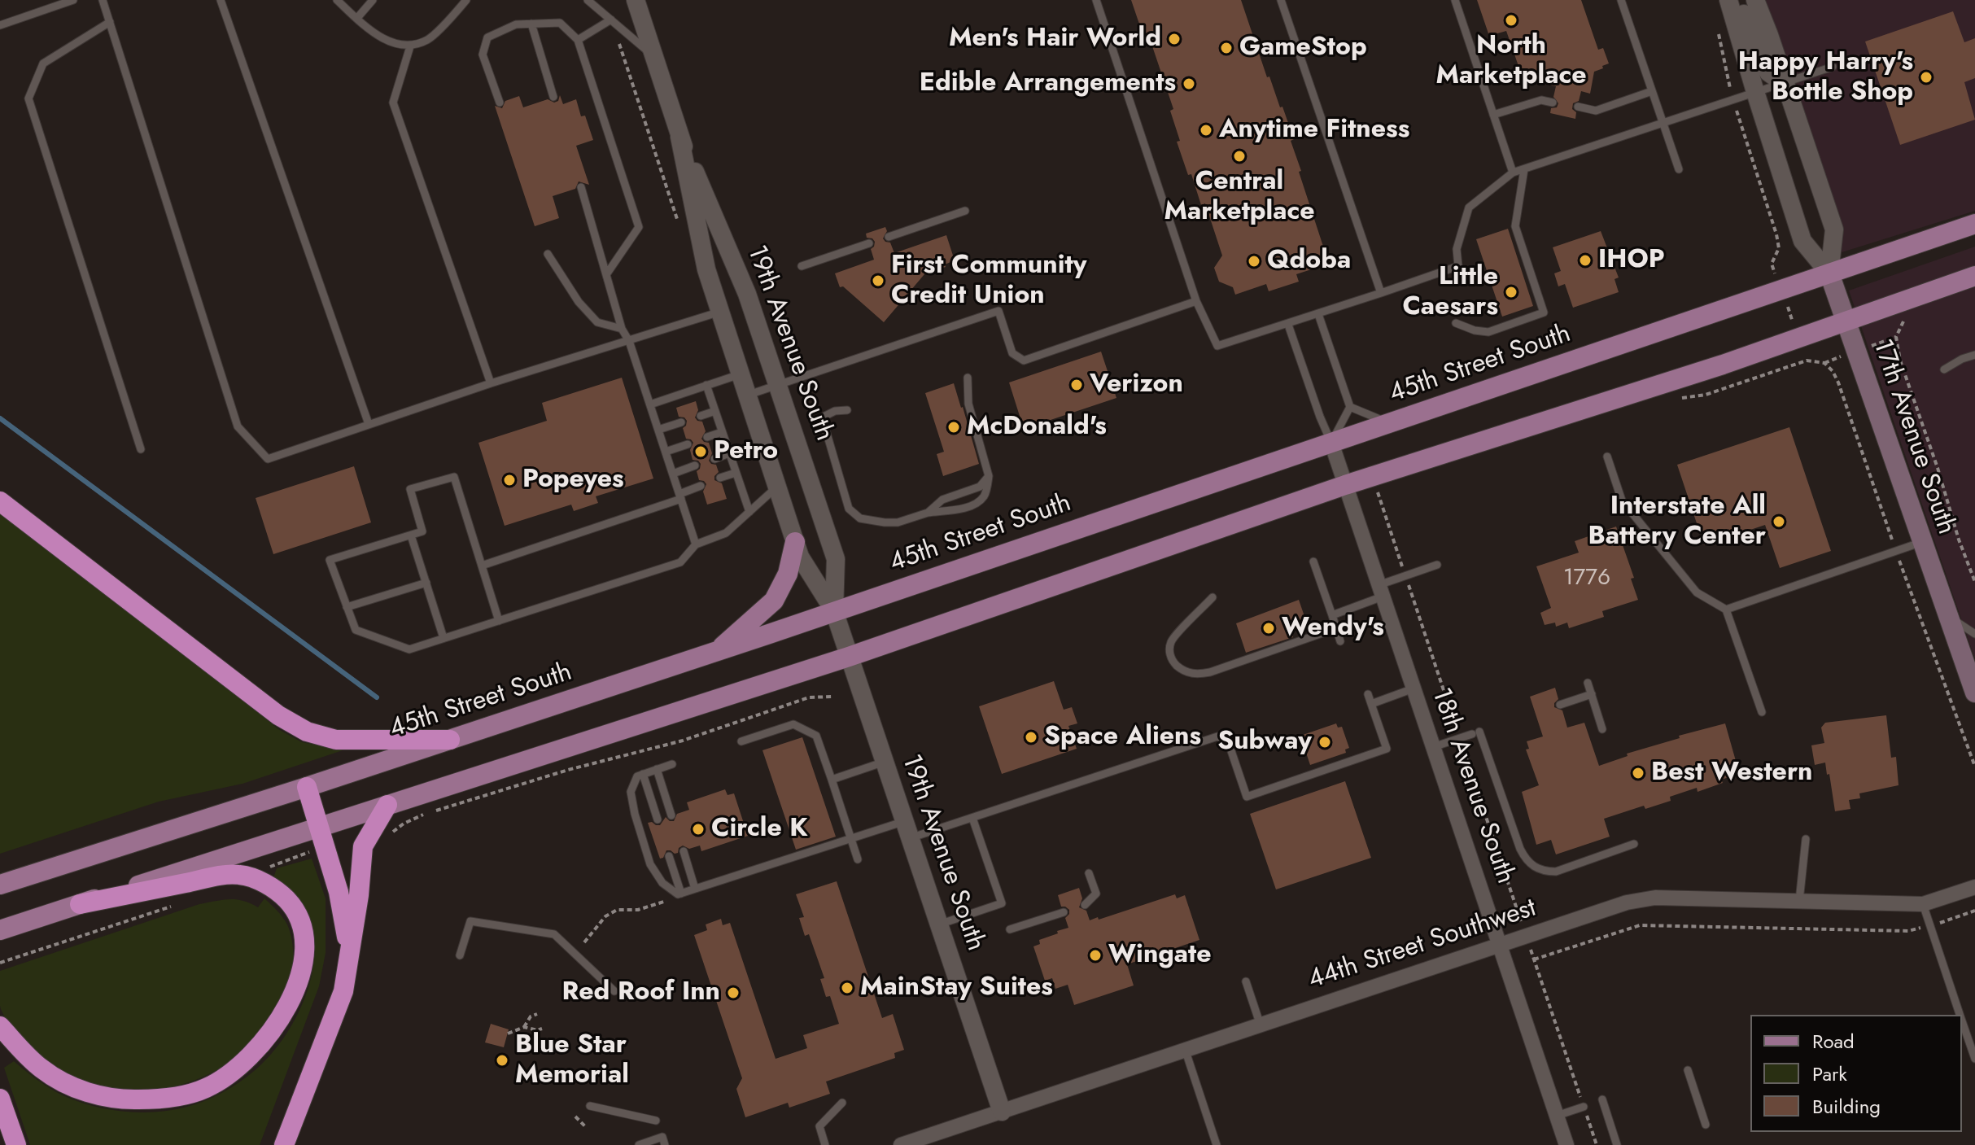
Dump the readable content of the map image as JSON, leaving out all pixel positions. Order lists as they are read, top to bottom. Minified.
{"streets":{"main road":["45th Street South","17th Avenue South"],"street":["19th Avenue South","18th Avenue South","44th Street Southwest"]},"crossings":[["19th Avenue South","45th Street South"],["19th Avenue South","44th Street Southwest"],["45th Street South","17th Avenue South"],["45th Street South","18th Avenue South"],["18th Avenue South","44th Street Southwest"]],"places":["North Marketplace","Men's Hair World","GameStop","Happy Harry's Bottle Shop","Edible Arrangements","Anytime Fitness","Central Marketplace","IHOP","Qdoba","First Community Credit Union","Little Caesars","Verizon","McDonald's","Petro","Popeyes","Interstate All Battery Center","Wendy's","Space Aliens","Subway","Best Western","Circle K","Wingate","MainStay Suites","Red Roof Inn","Blue Star Memorial"],"house_numbers":["1776"],"legend":["Road","Park","Building"]}
